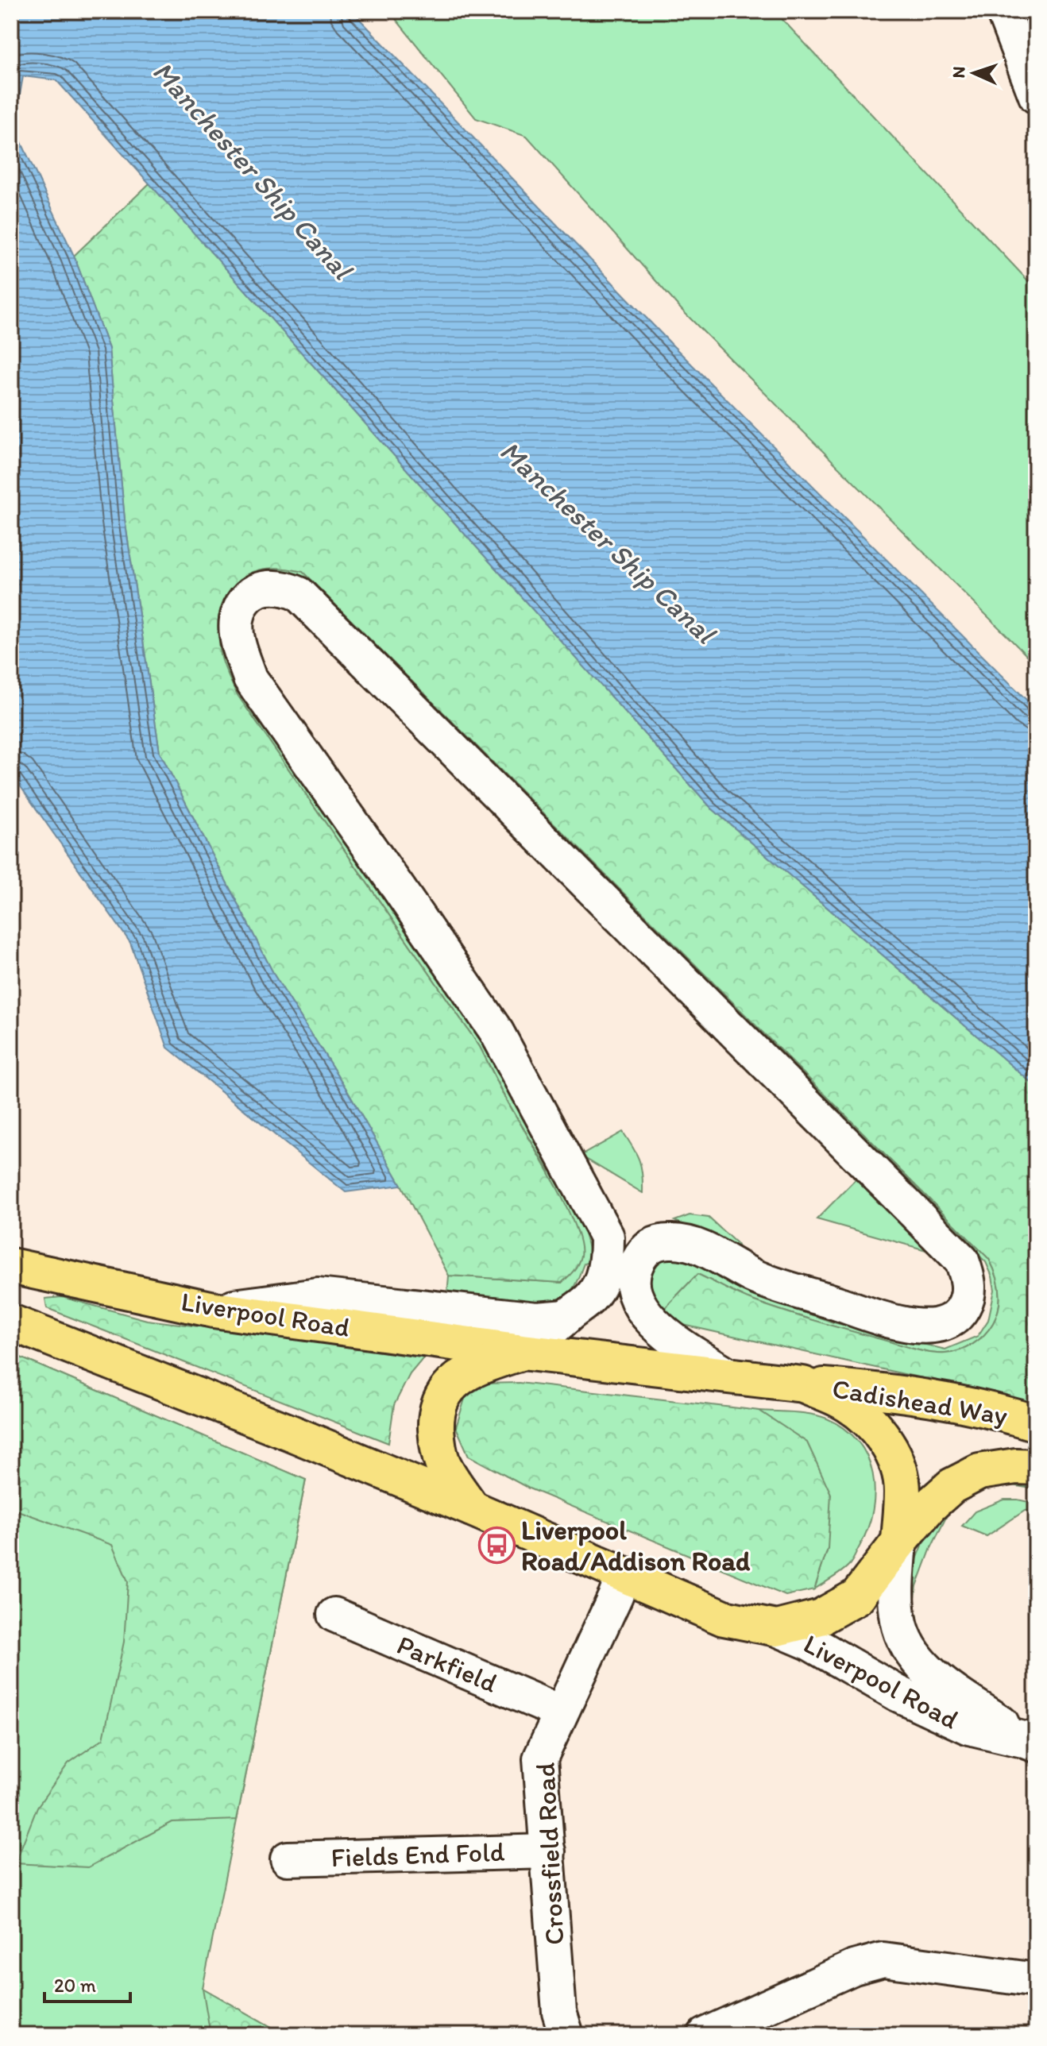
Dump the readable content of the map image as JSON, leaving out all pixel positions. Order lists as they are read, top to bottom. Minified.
{"streets":{"highway":["Liverpool Road","Cadishead Way"],"street":["Parkfield","Crossfield Road","Fields End Fold"]},"crossings":[["Liverpool Road","Cadishead Way"],["Parkfield","Crossfield Road"],["Crossfield Road","Fields End Fold"]],"water":["Manchester Ship Canal"],"places":{"bus stop":["Liverpool Road/Addison Road"]},"scale_bar":"20 m","north":"left"}
